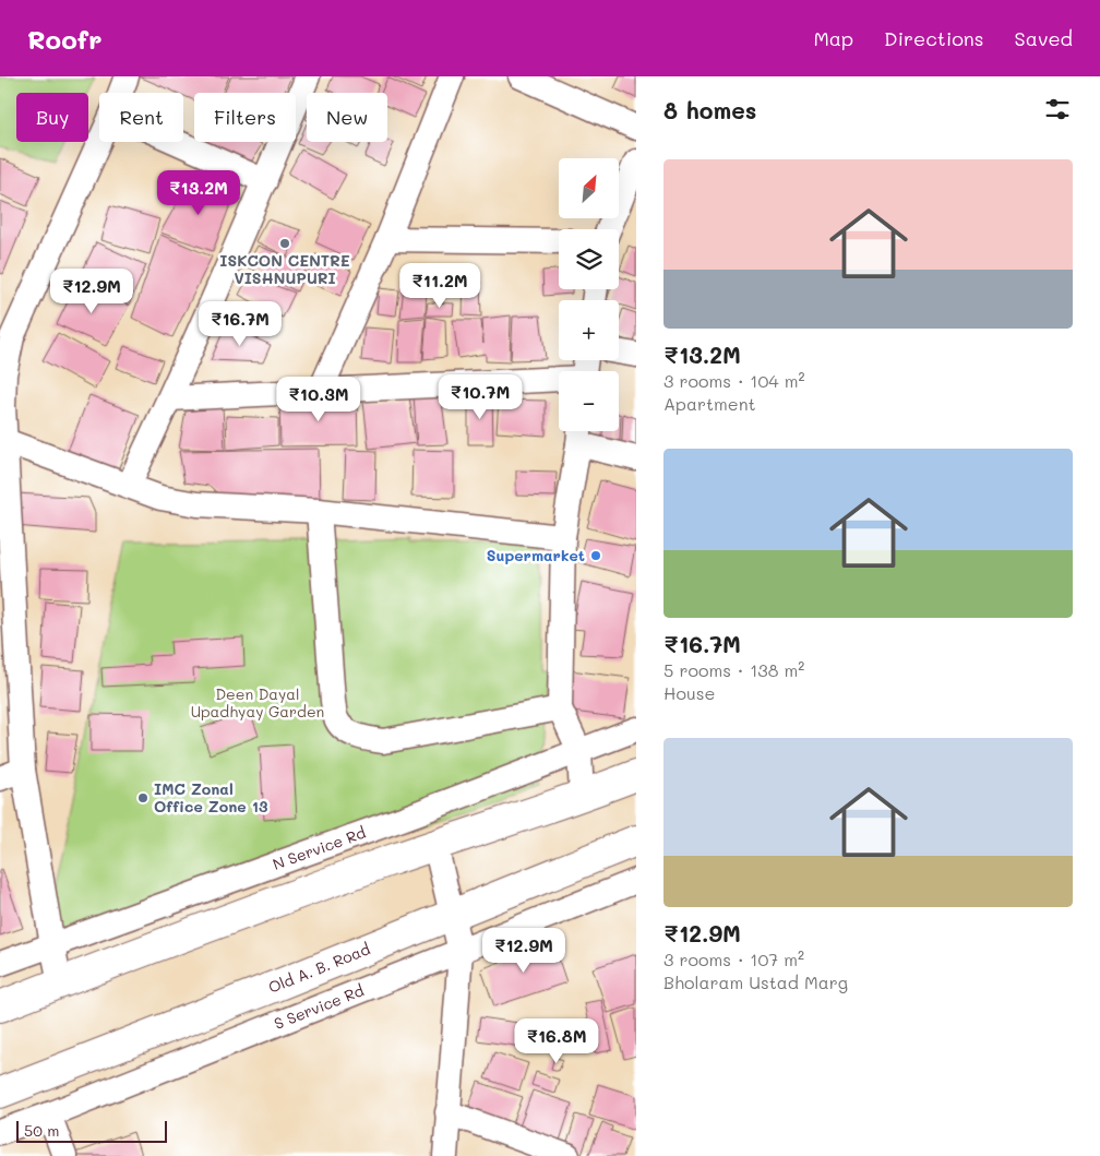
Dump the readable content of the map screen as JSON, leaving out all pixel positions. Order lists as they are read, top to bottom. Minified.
{"streets":{"main road":["Old A. B. Road"],"street":["N Service Rd","S Service Rd"]},"parks":["Deen Dayal Upadhyay Garden"],"places":["ISKCON CENTRE VISHNUPURI","Supermarket","IMC Zonal Office Zone 13"],"scale_bar":"50 m","north":"top right","page":{"header":"Roofr","nav":["Map","Directions","Saved"],"heading":"8 homes","chip":["Buy","Rent","Filters","New"],"list":[{"name":"₹13.2M","note":"3 rooms · 104 m² · Apartment"},{"name":"₹16.7M","note":"5 rooms · 138 m² · House"},{"name":"₹12.9M","note":"3 rooms · 107 m² · Bholaram Ustad Marg"}],"map_buttons":["+","−"],"price":["₹13.2M","₹11.2M","₹12.9M","₹16.7M","₹10.7M","₹10.3M","₹12.9M","₹16.8M"],"scale":"50 m"}}
